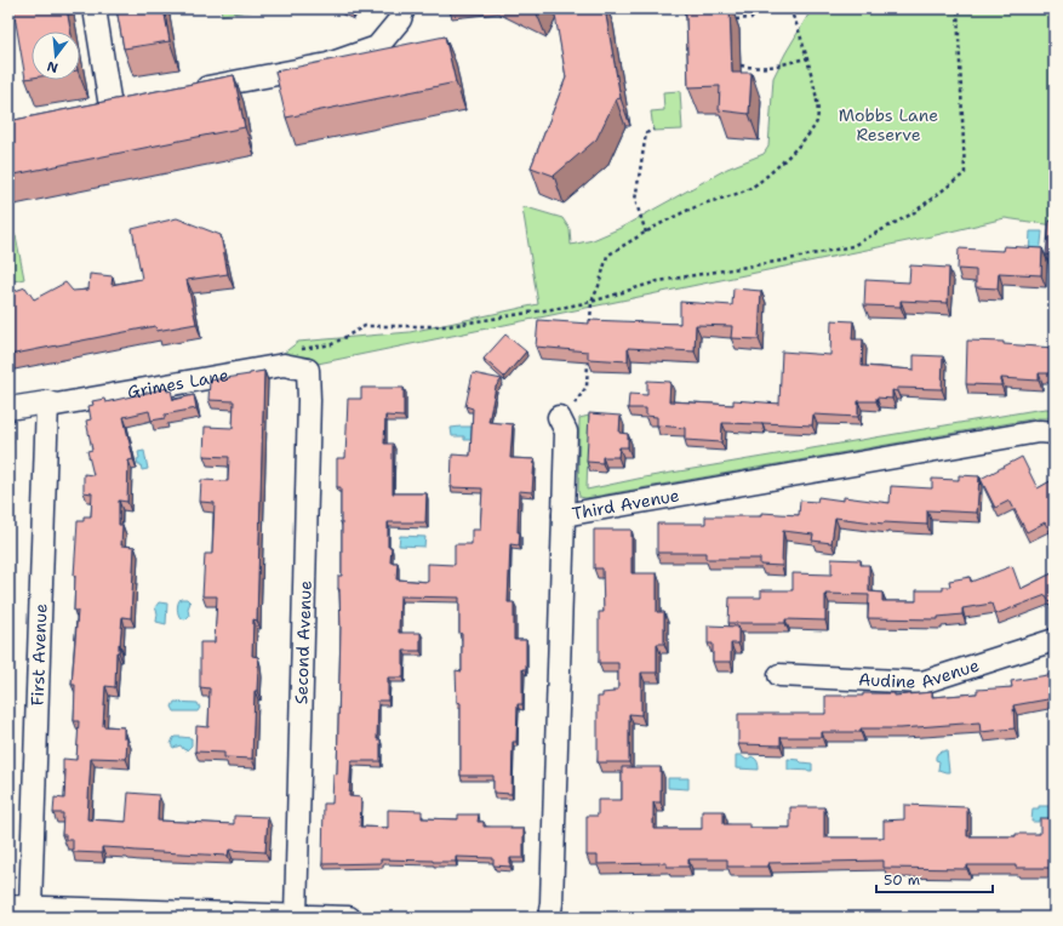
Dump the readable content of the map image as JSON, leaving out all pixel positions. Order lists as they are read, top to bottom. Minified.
{"streets":{"street":["Grimes Lane","Third Avenue","Second Avenue","First Avenue","Audine Avenue"]},"crossings":[["Grimes Lane","Second Avenue"],["Grimes Lane","First Avenue"]],"parks":["Mobbs Lane Reserve"],"scale_bar":"50 m","north":"bottom"}
